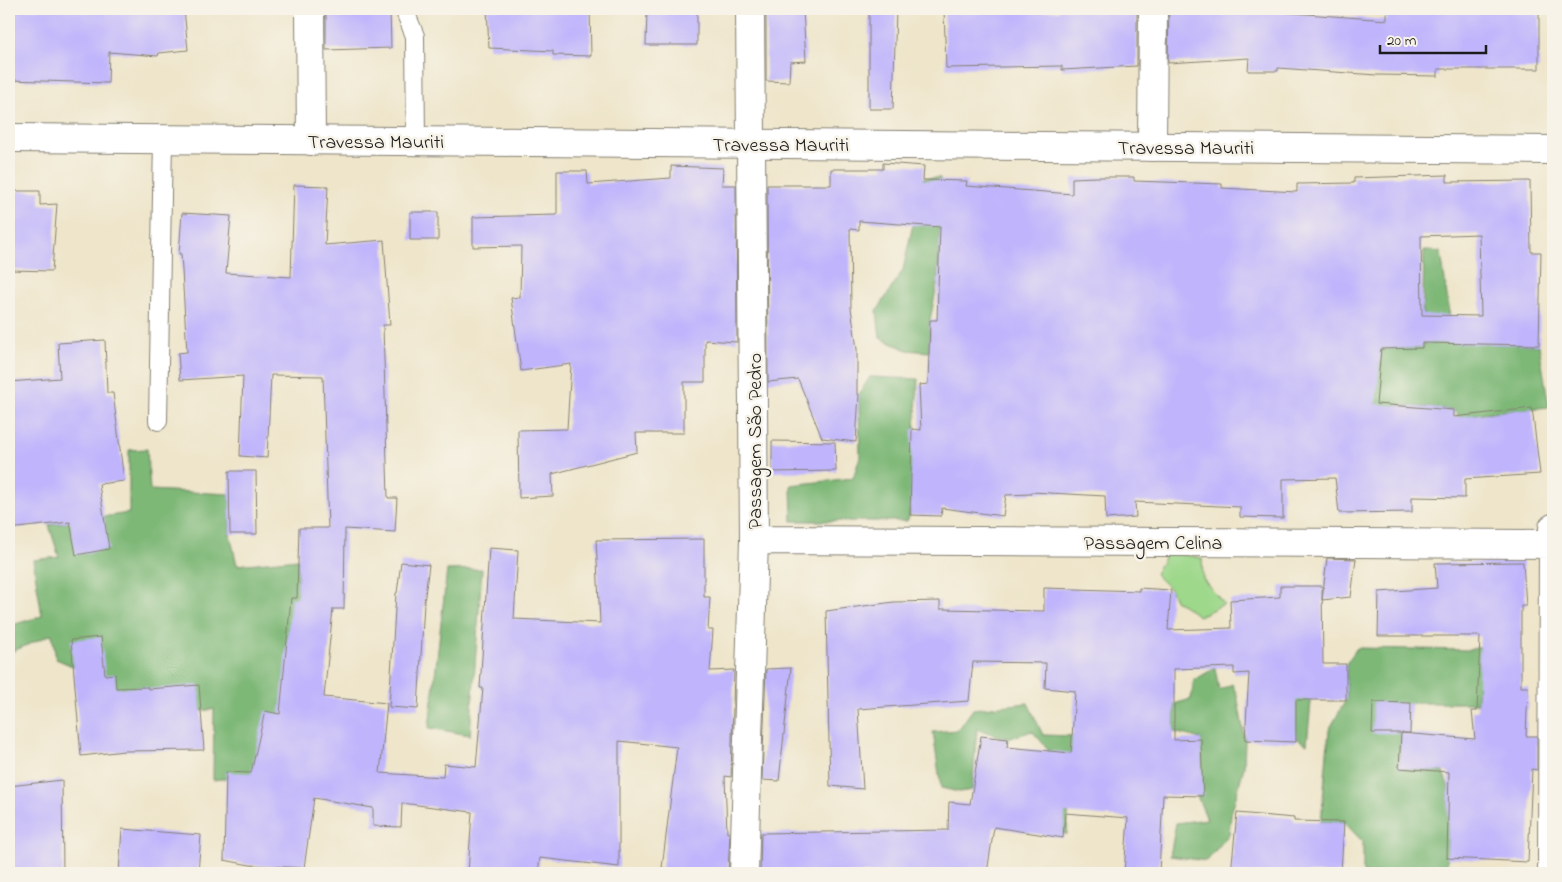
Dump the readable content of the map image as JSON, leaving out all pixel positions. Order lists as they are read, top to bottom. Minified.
{"streets":{"street":["Travessa Mauriti","Passagem São Pedro","Passagem Celina"]},"crossings":[["Travessa Mauriti","Passagem São Pedro"],["Passagem São Pedro","Passagem Celina"]],"scale_bar":"20 m"}
